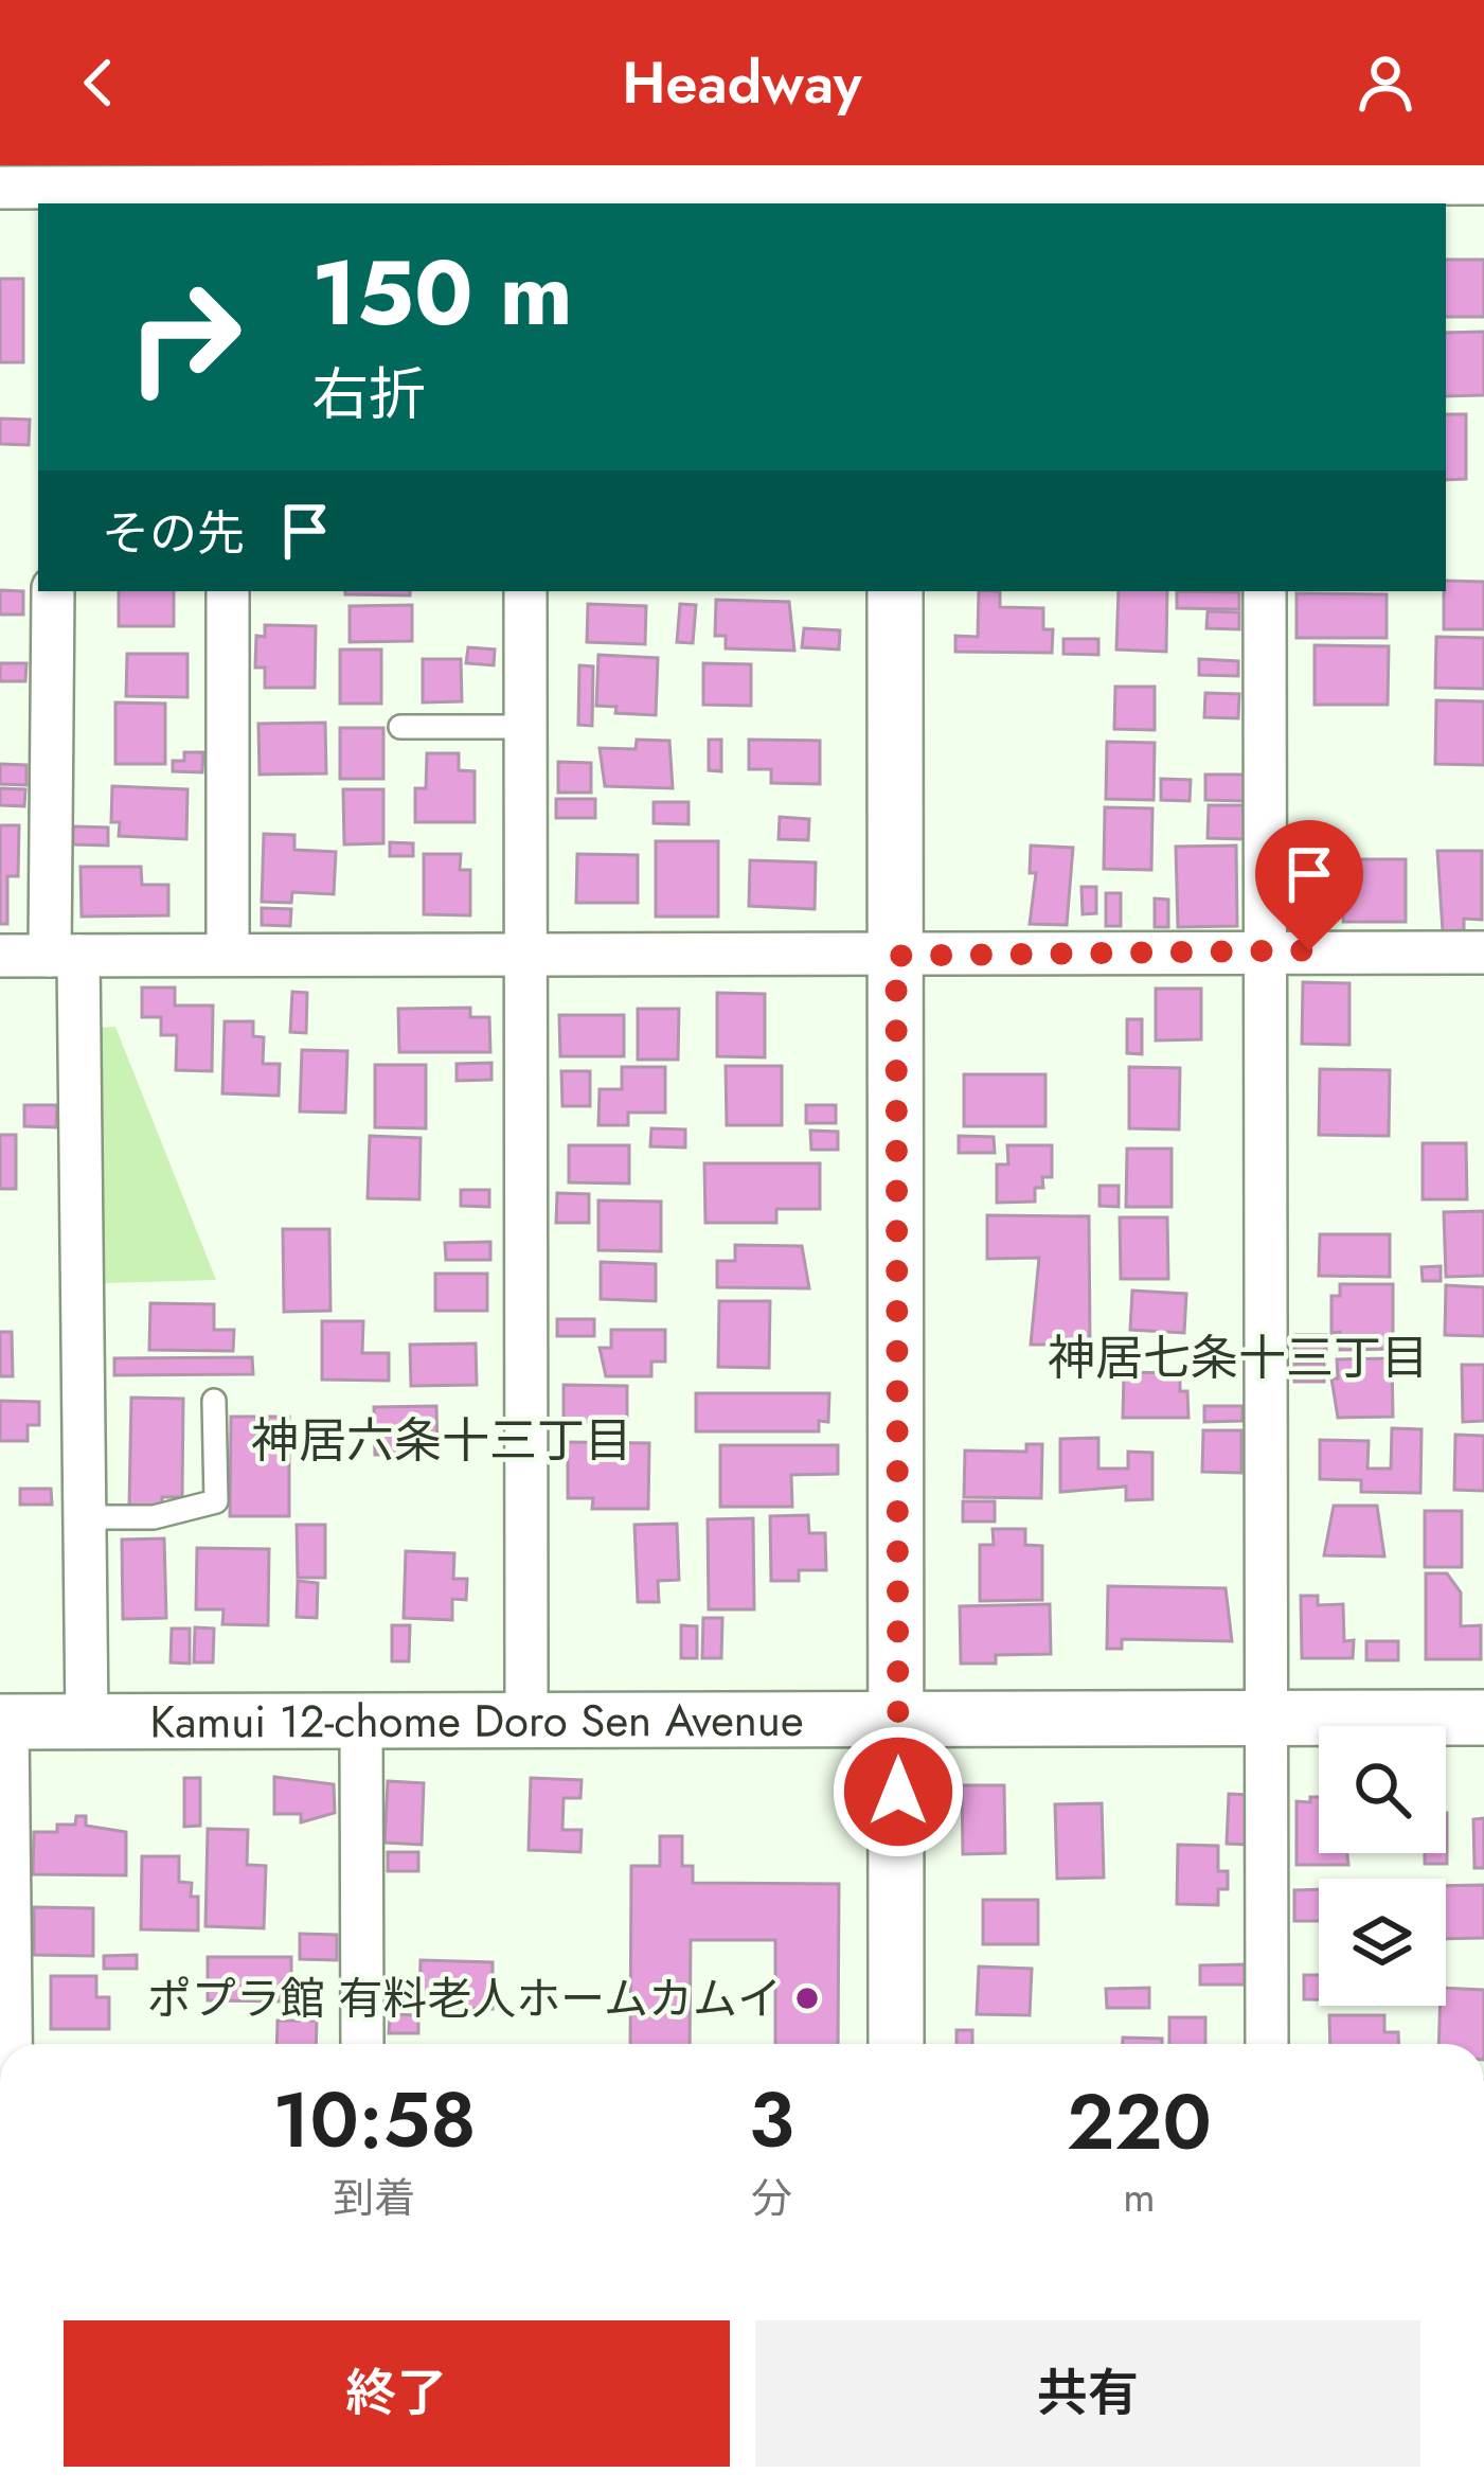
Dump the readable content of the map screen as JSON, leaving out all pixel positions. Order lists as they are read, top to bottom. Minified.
{"streets":{"street":["Kamui 12-chome Doro Sen Avenue"]},"districts":["神居七条十三丁目","神居六条十三丁目"],"places":["ポプラ館 有料老人ホームカムイ"],"page":{"header":"Headway","turn":["150 m","右折"],"then":"その先","eta":["10:58","到着","3","分","220","m"],"buttons":["終了","共有"]}}
